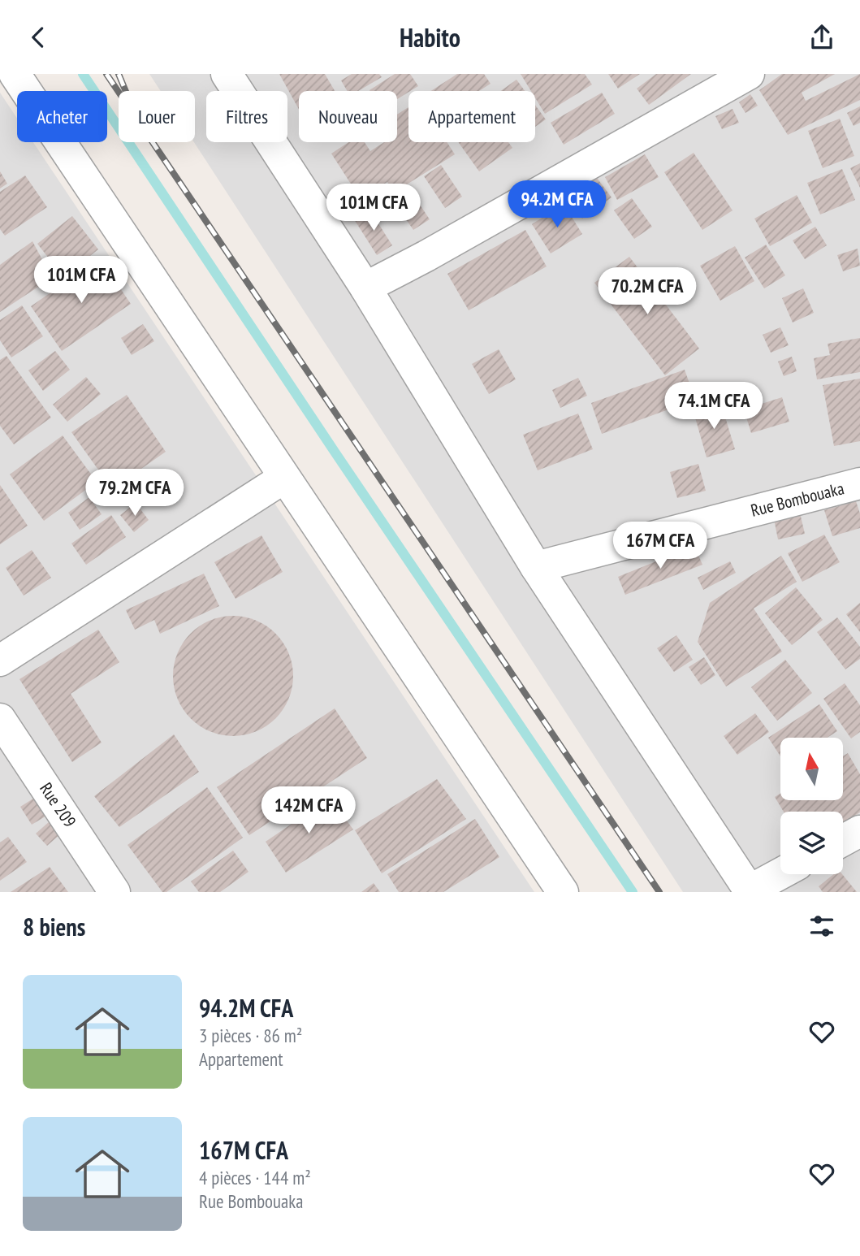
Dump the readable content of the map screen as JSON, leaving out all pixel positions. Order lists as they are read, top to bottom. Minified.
{"streets":{"street":["Rue Bombouaka","Rue 209"]},"north":"top","page":{"header":"Habito","chip":["Acheter","Louer","Filtres","Nouveau","Appartement"],"price":["94.2M CFA","101M CFA","101M CFA","70.2M CFA","74.1M CFA","79.2M CFA","167M CFA","142M CFA"],"heading":"8 biens","list":[{"name":"94.2M CFA","note":"3 pièces · 86 m² · Appartement"},{"name":"167M CFA","note":"4 pièces · 144 m² · Rue Bombouaka"}]}}
